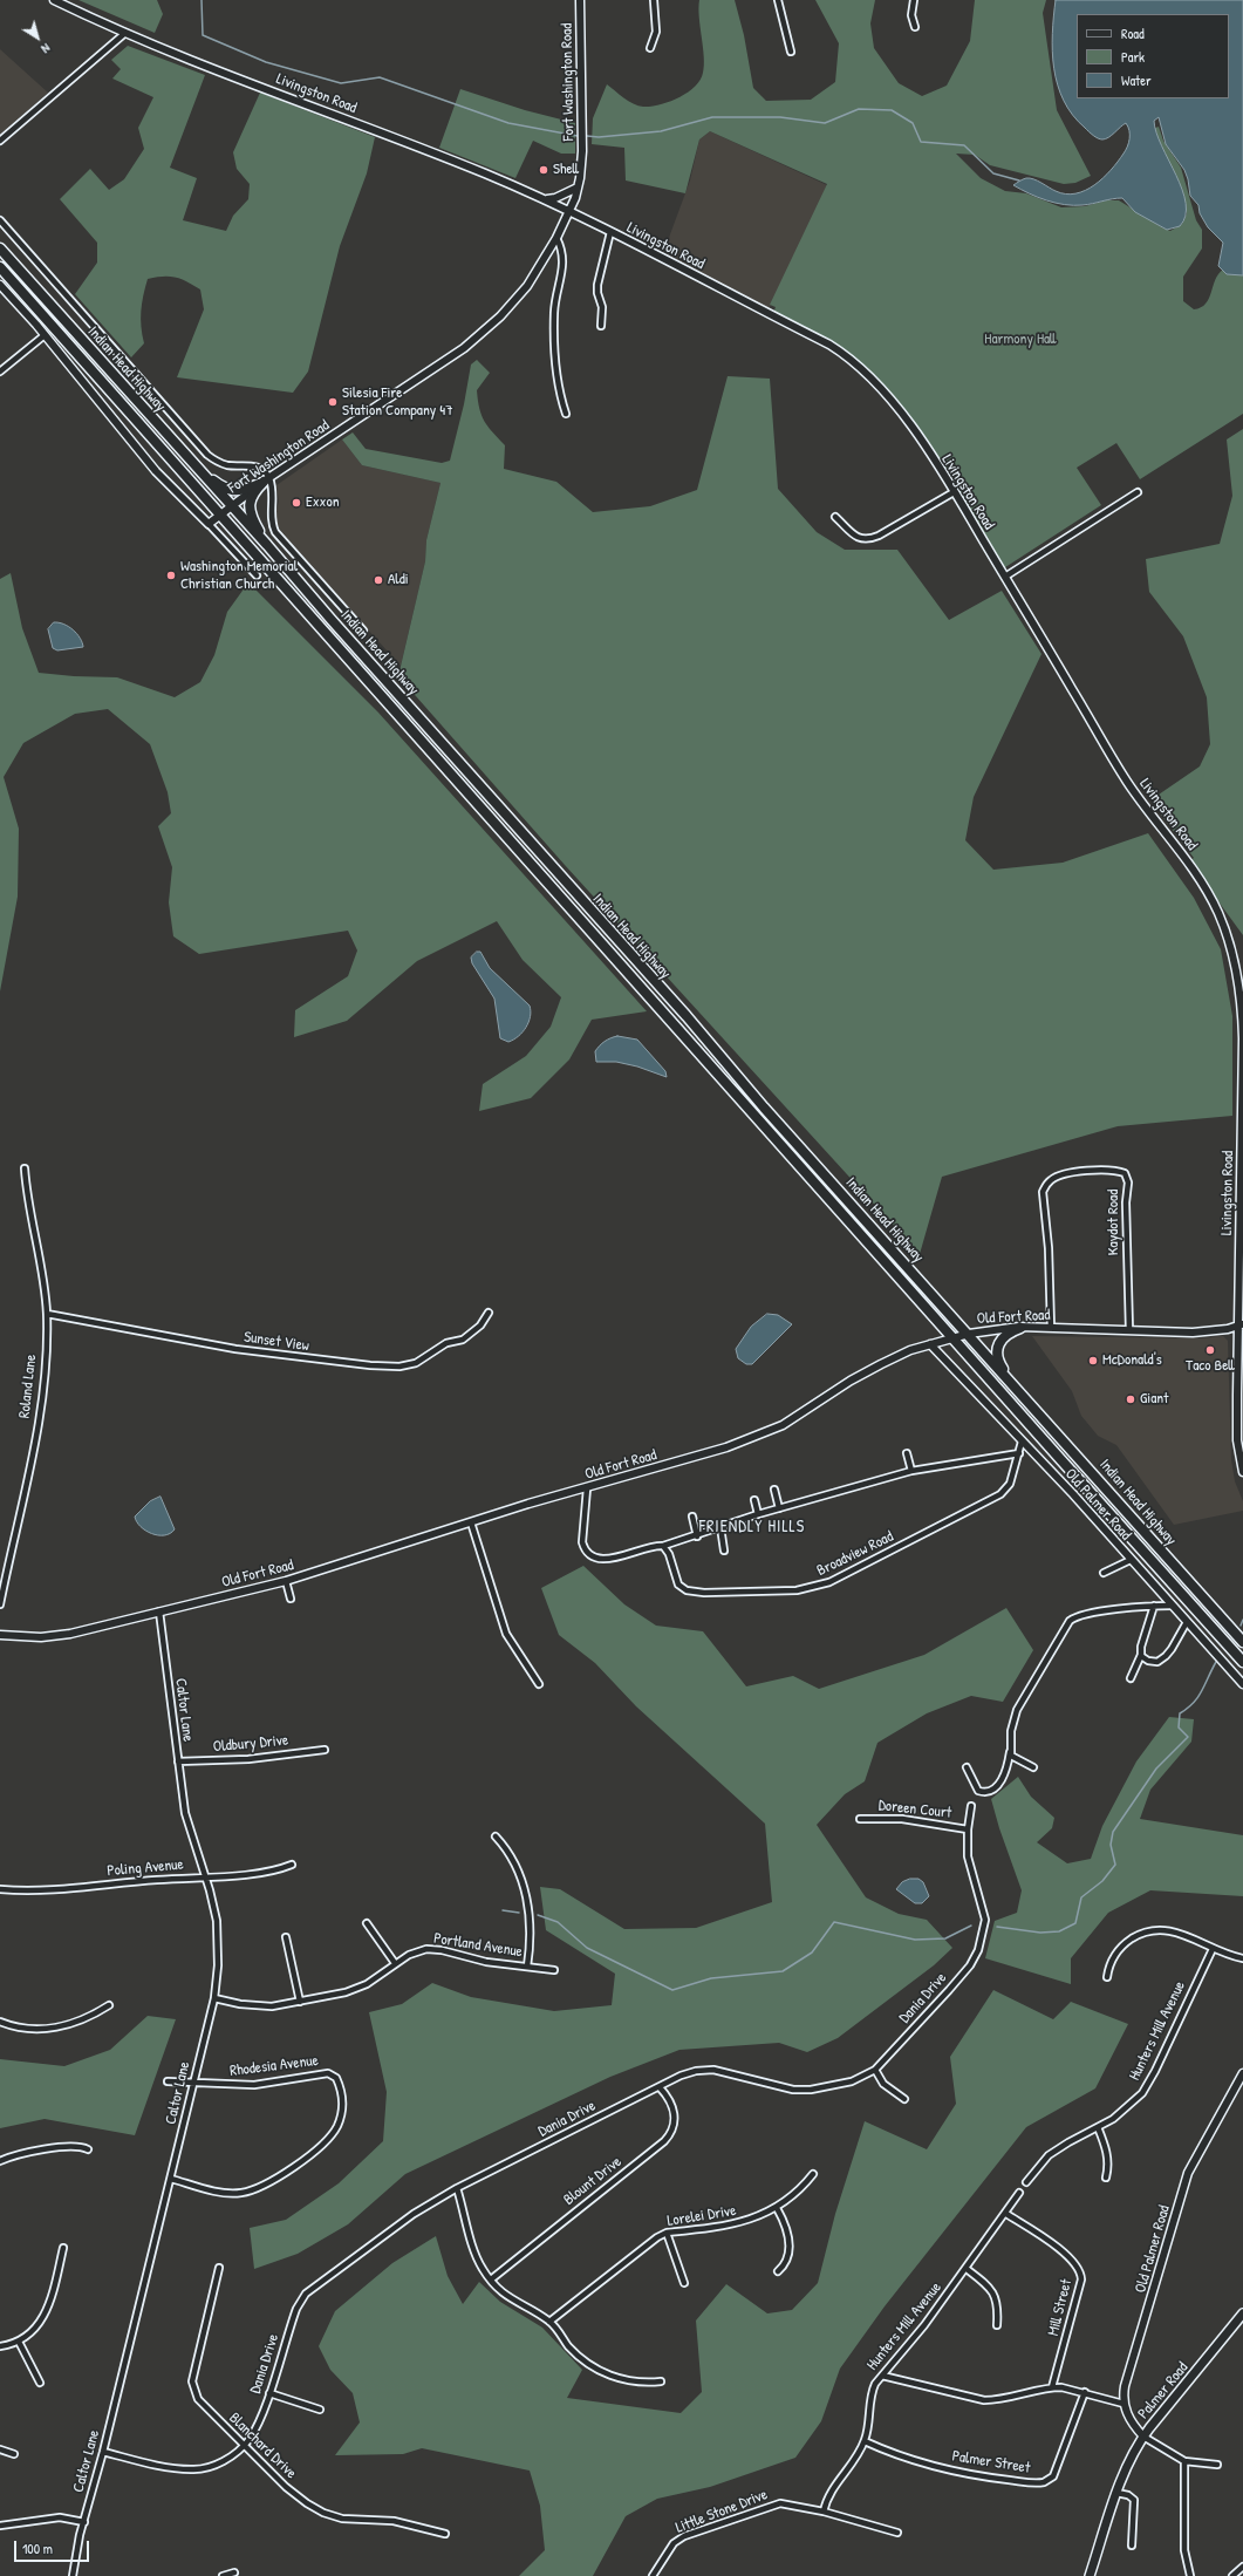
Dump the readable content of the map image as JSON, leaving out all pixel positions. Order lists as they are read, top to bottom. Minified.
{"streets":{"highway":["Indian Head Highway"],"main road":["Fort Washington Road","Livingston Road","Old Fort Road","Old Palmer Road","Palmer Road"],"street":["Kaydot Road","Sunset View","Roland Lane","Broadview Road","Caltor Lane","Oldbury Drive","Doreen Court","Poling Avenue","Portland Avenue","Dania Drive","Hunters Mill Avenue","Rhodesia Avenue","Blount Drive","Lorelei Drive","Mill Street","Blanchard Drive","Palmer Street","Little Stone Drive"]},"crossings":[["Fort Washington Road","Livingston Road"],["Fort Washington Road","Indian Head Highway"],["Livingston Road","Old Fort Road"],["Indian Head Highway","Old Fort Road"],["Kaydot Road","Old Fort Road"],["Old Fort Road","Old Palmer Road"],["Old Fort Road","Caltor Lane"],["Sunset View","Roland Lane"],["Old Palmer Road","Broadview Road"],["Caltor Lane","Oldbury Drive"],["Caltor Lane","Poling Avenue"],["Caltor Lane","Portland Avenue"],["Caltor Lane","Dania Drive"],["Caltor Lane","Rhodesia Avenue"],["Doreen Court","Dania Drive"],["Dania Drive","Blount Drive"],["Dania Drive","Blanchard Drive"],["Hunters Mill Avenue","Mill Street"],["Hunters Mill Avenue","Palmer Street"],["Hunters Mill Avenue","Little Stone Drive"]],"districts":["FRIENDLY HILLS"],"parks":["Harmony Hall"],"places":["Shell","Silesia Fire Station Company 47","Exxon","Washington Memorial Christian Church","Aldi","Taco Bell","McDonald's","Giant"],"legend":["Road","Park","Water"],"scale_bar":"100 m","north":"bottom right"}
